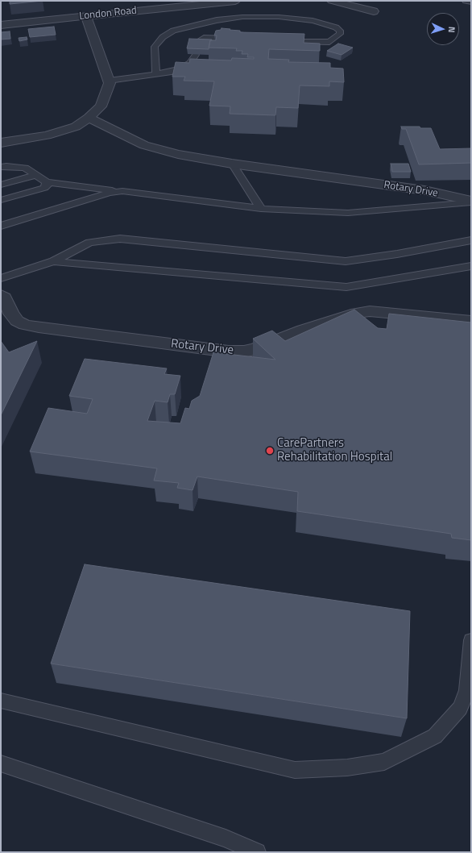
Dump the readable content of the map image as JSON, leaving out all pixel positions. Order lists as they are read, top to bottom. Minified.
{"streets":{"street":["London Road","Rotary Drive"]},"places":["CarePartners Rehabilitation Hospital"],"north":"right"}
